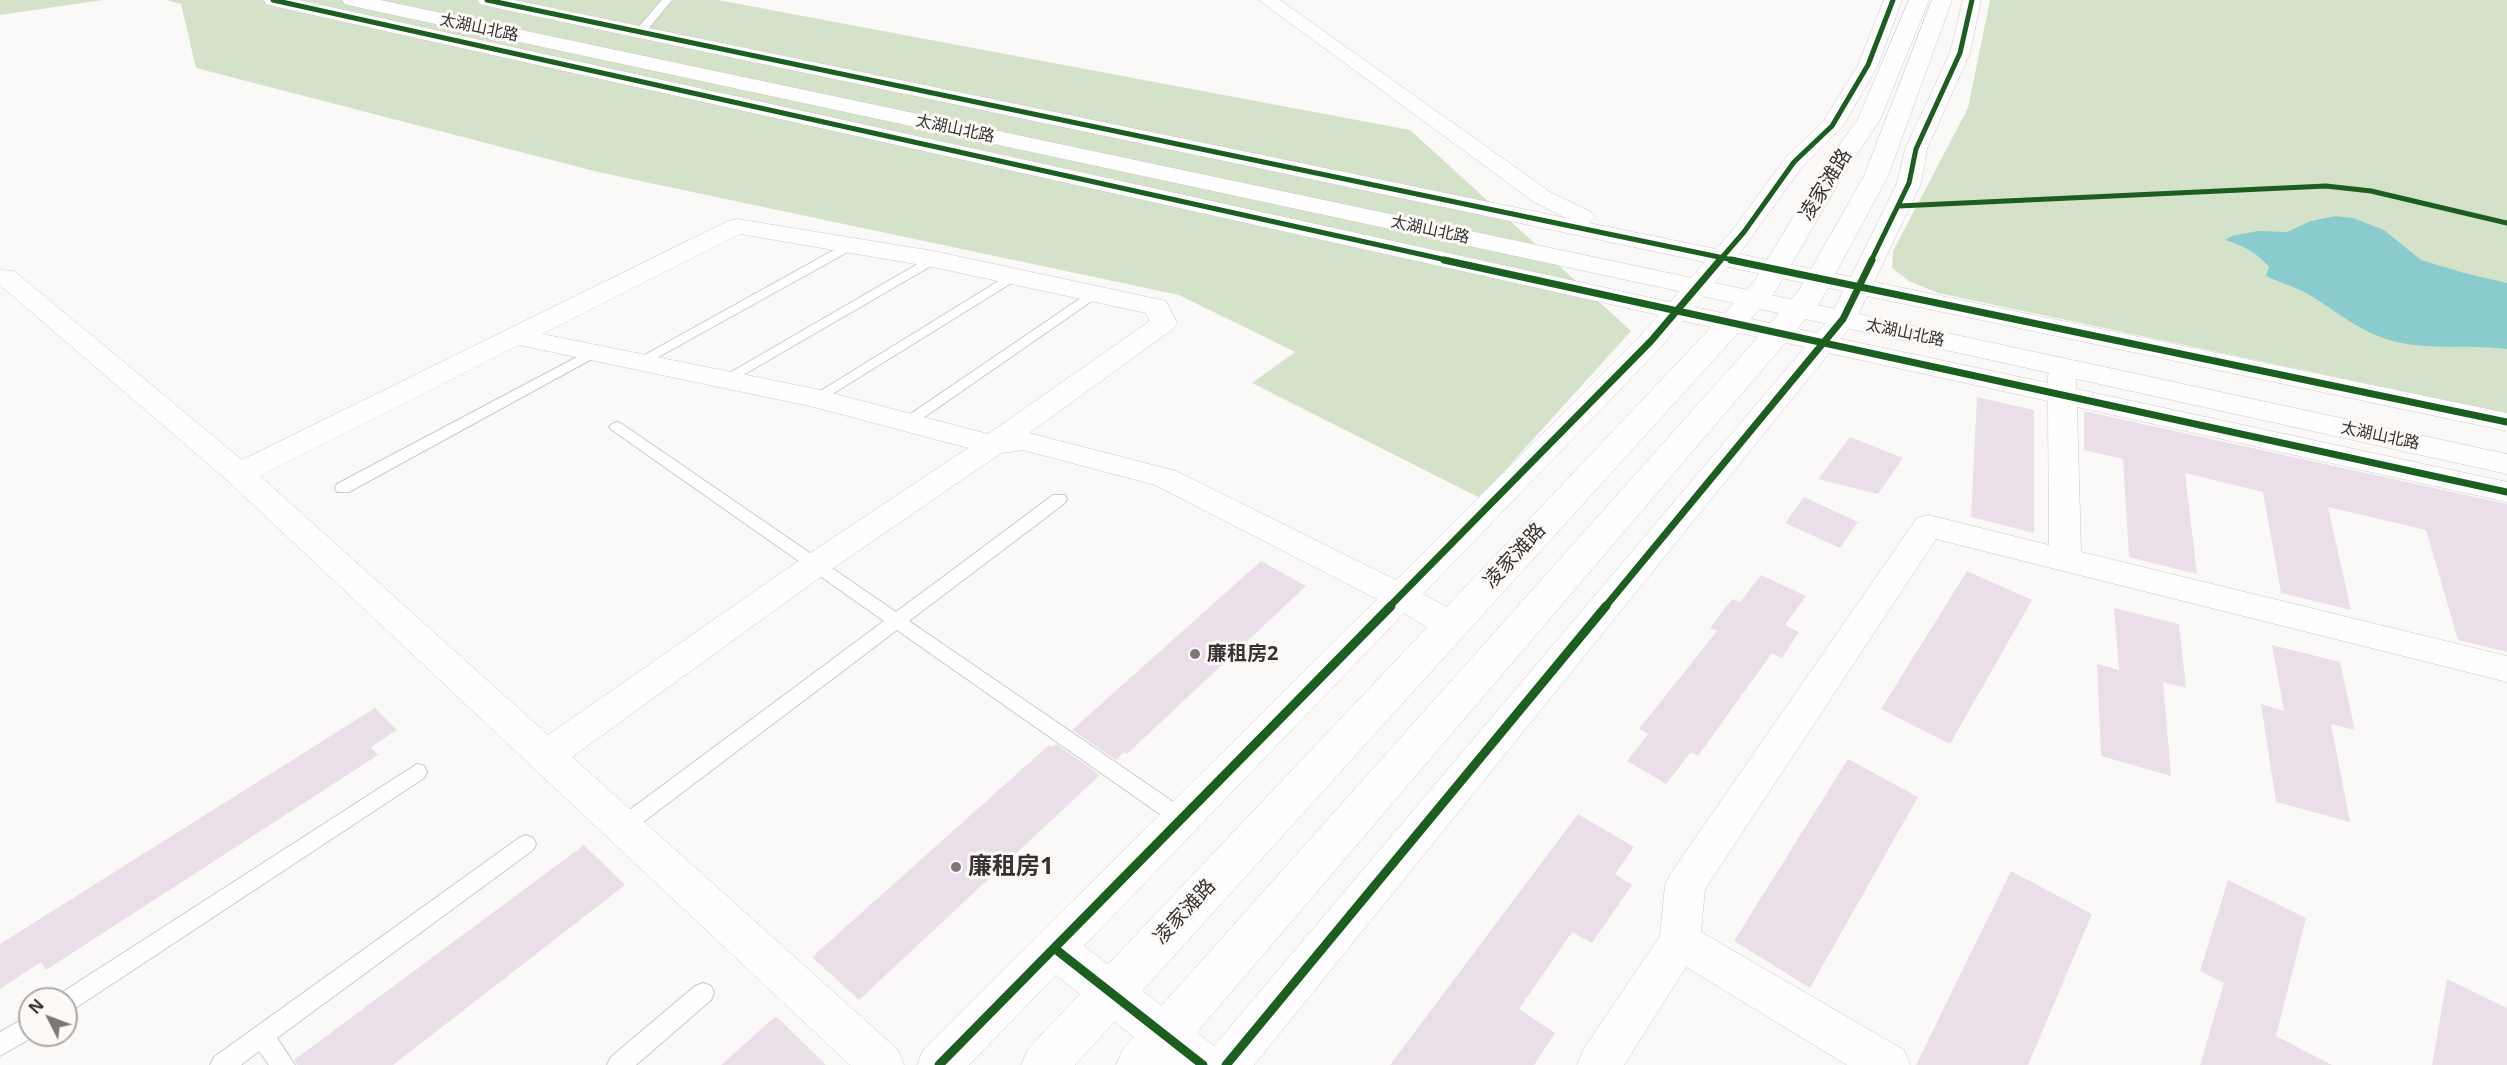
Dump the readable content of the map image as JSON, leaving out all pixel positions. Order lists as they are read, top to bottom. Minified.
{"streets":{"main road":["太湖山北路","凌家滩路"]},"crossings":[["太湖山北路","凌家滩路"]],"places":["廉租房2","廉租房1"],"north":"top left"}
